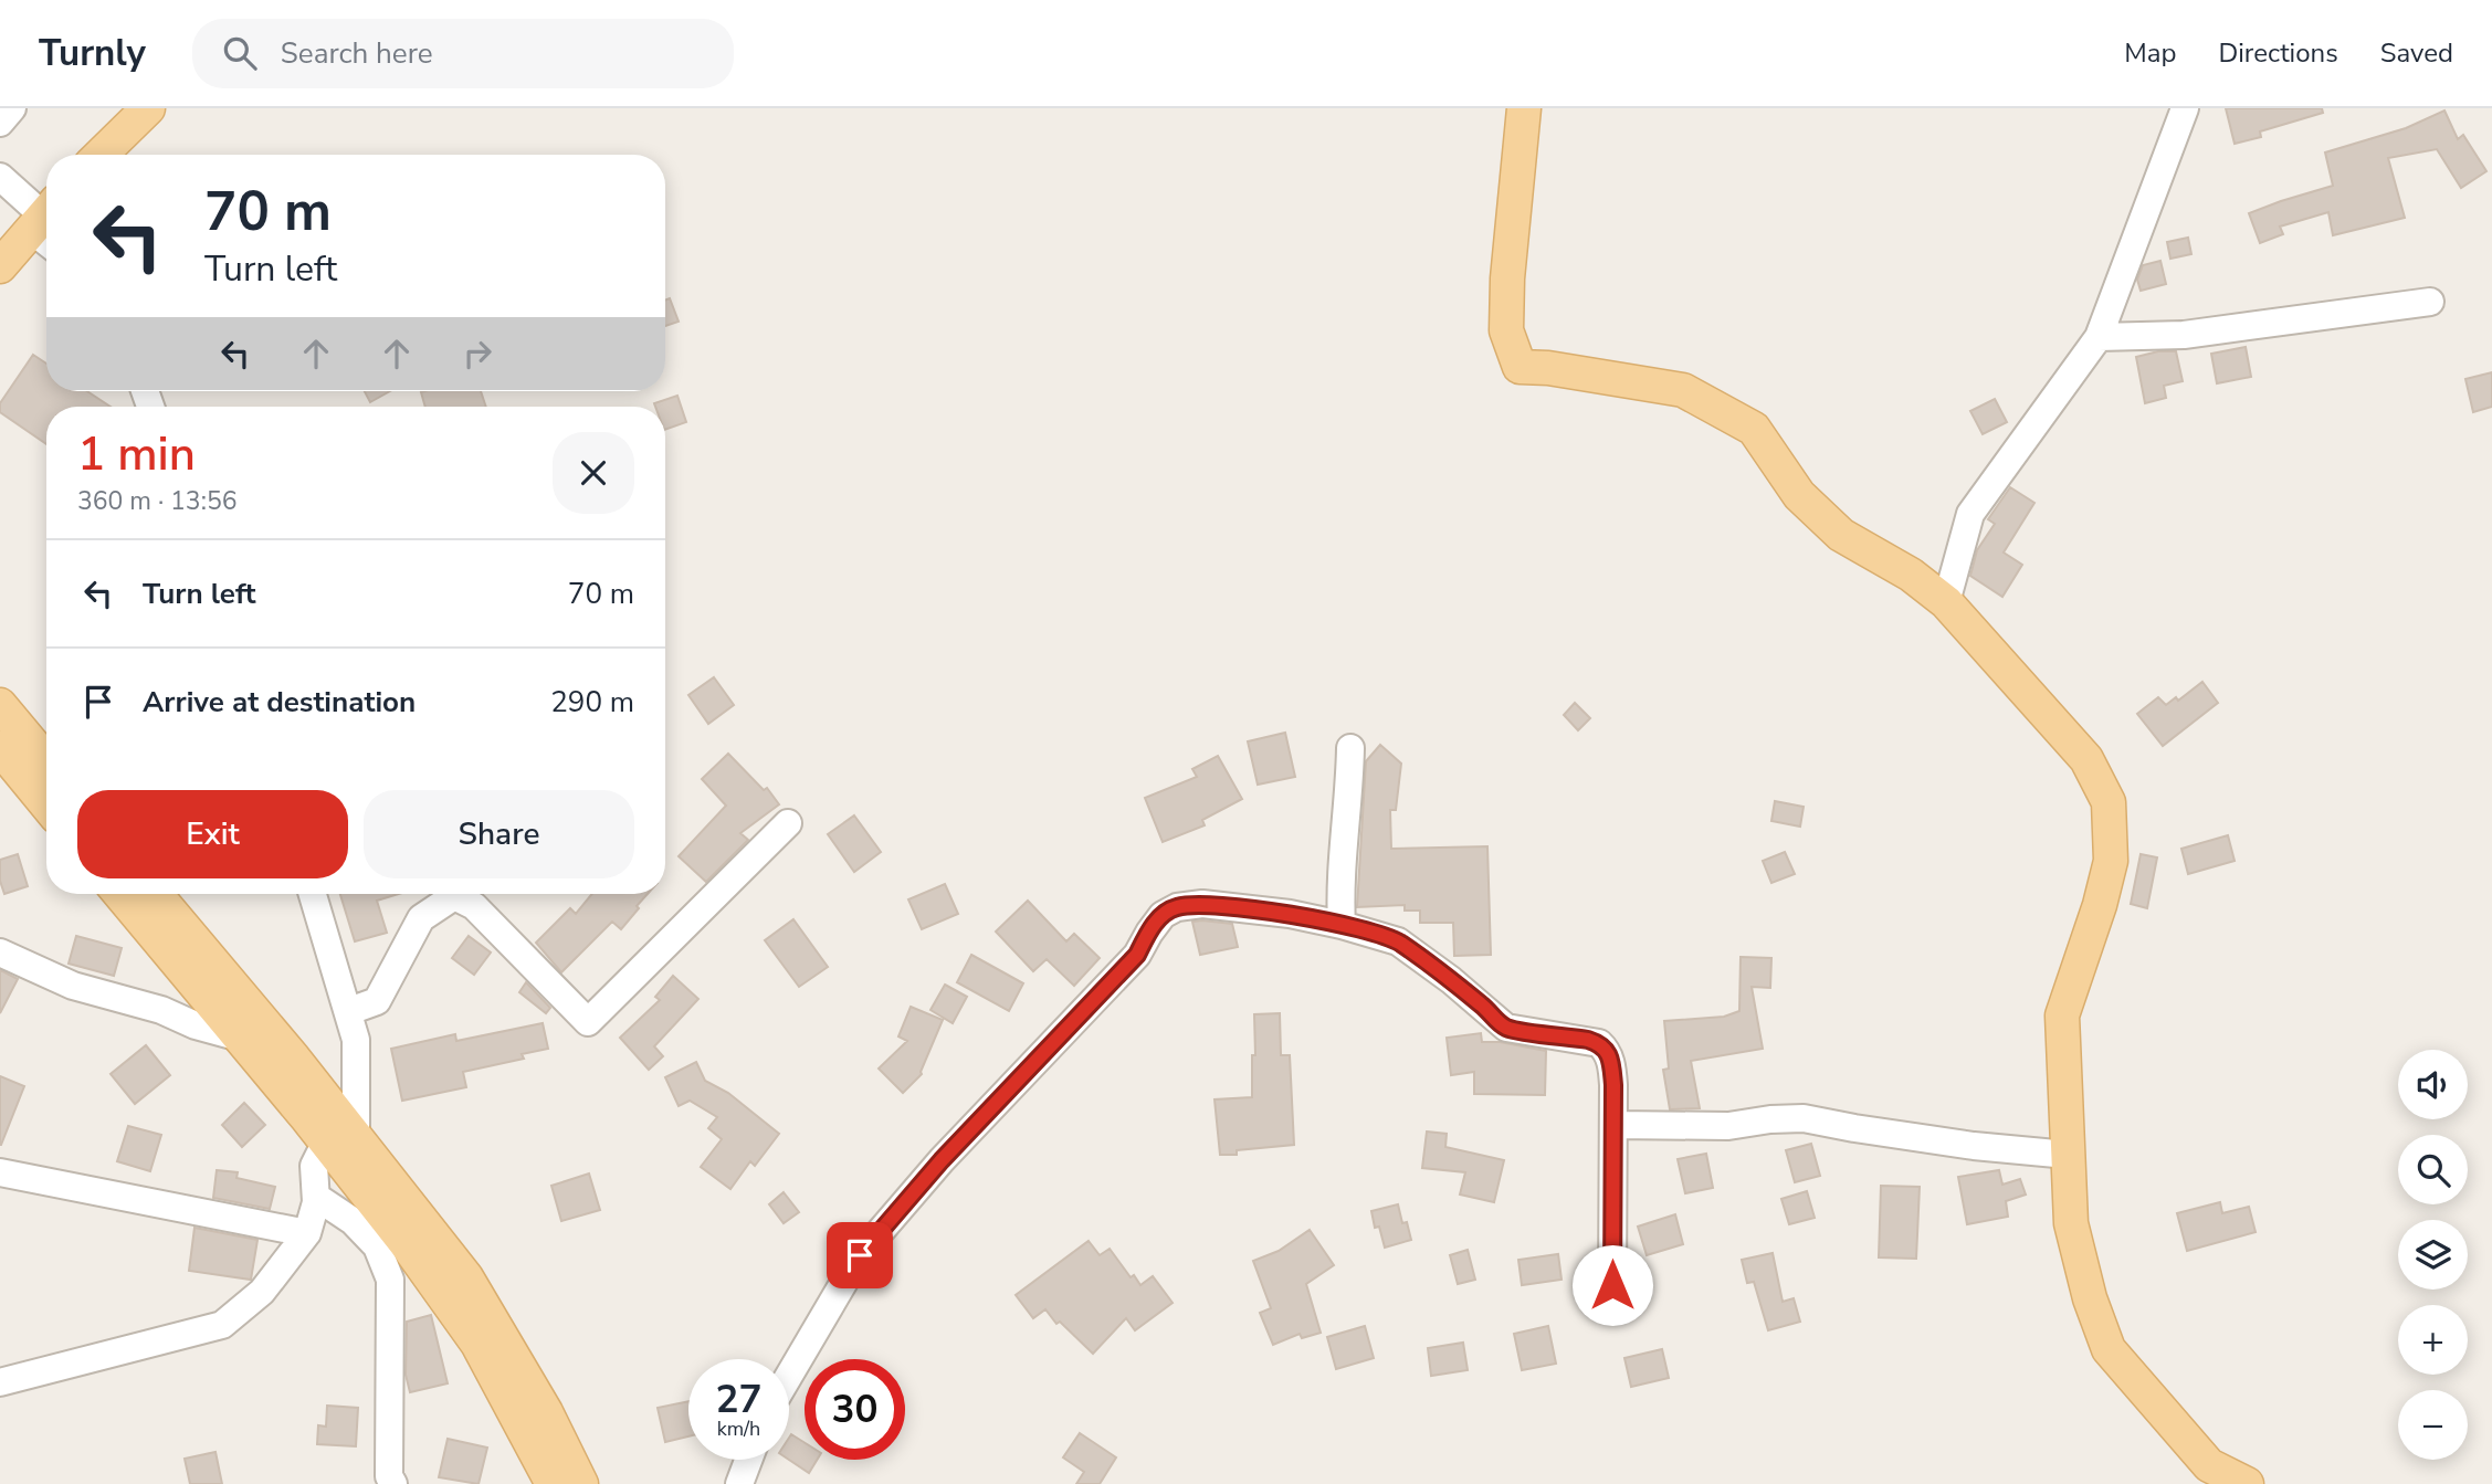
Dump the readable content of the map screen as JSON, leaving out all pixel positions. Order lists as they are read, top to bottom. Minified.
{"page":{"header":"Turnly","search":"Search here","nav":["Map","Directions","Saved"],"turn":["70 m","Turn left"],"heading":["1 min","360 m · 13:56"],"list":[{"name":"Turn left","value":"70 m"},{"name":"Arrive at destination","value":"290 m"}],"buttons":["Exit","Share"],"map_buttons":["+","−"],"speed":"27 km/h","limit":"30"}}
